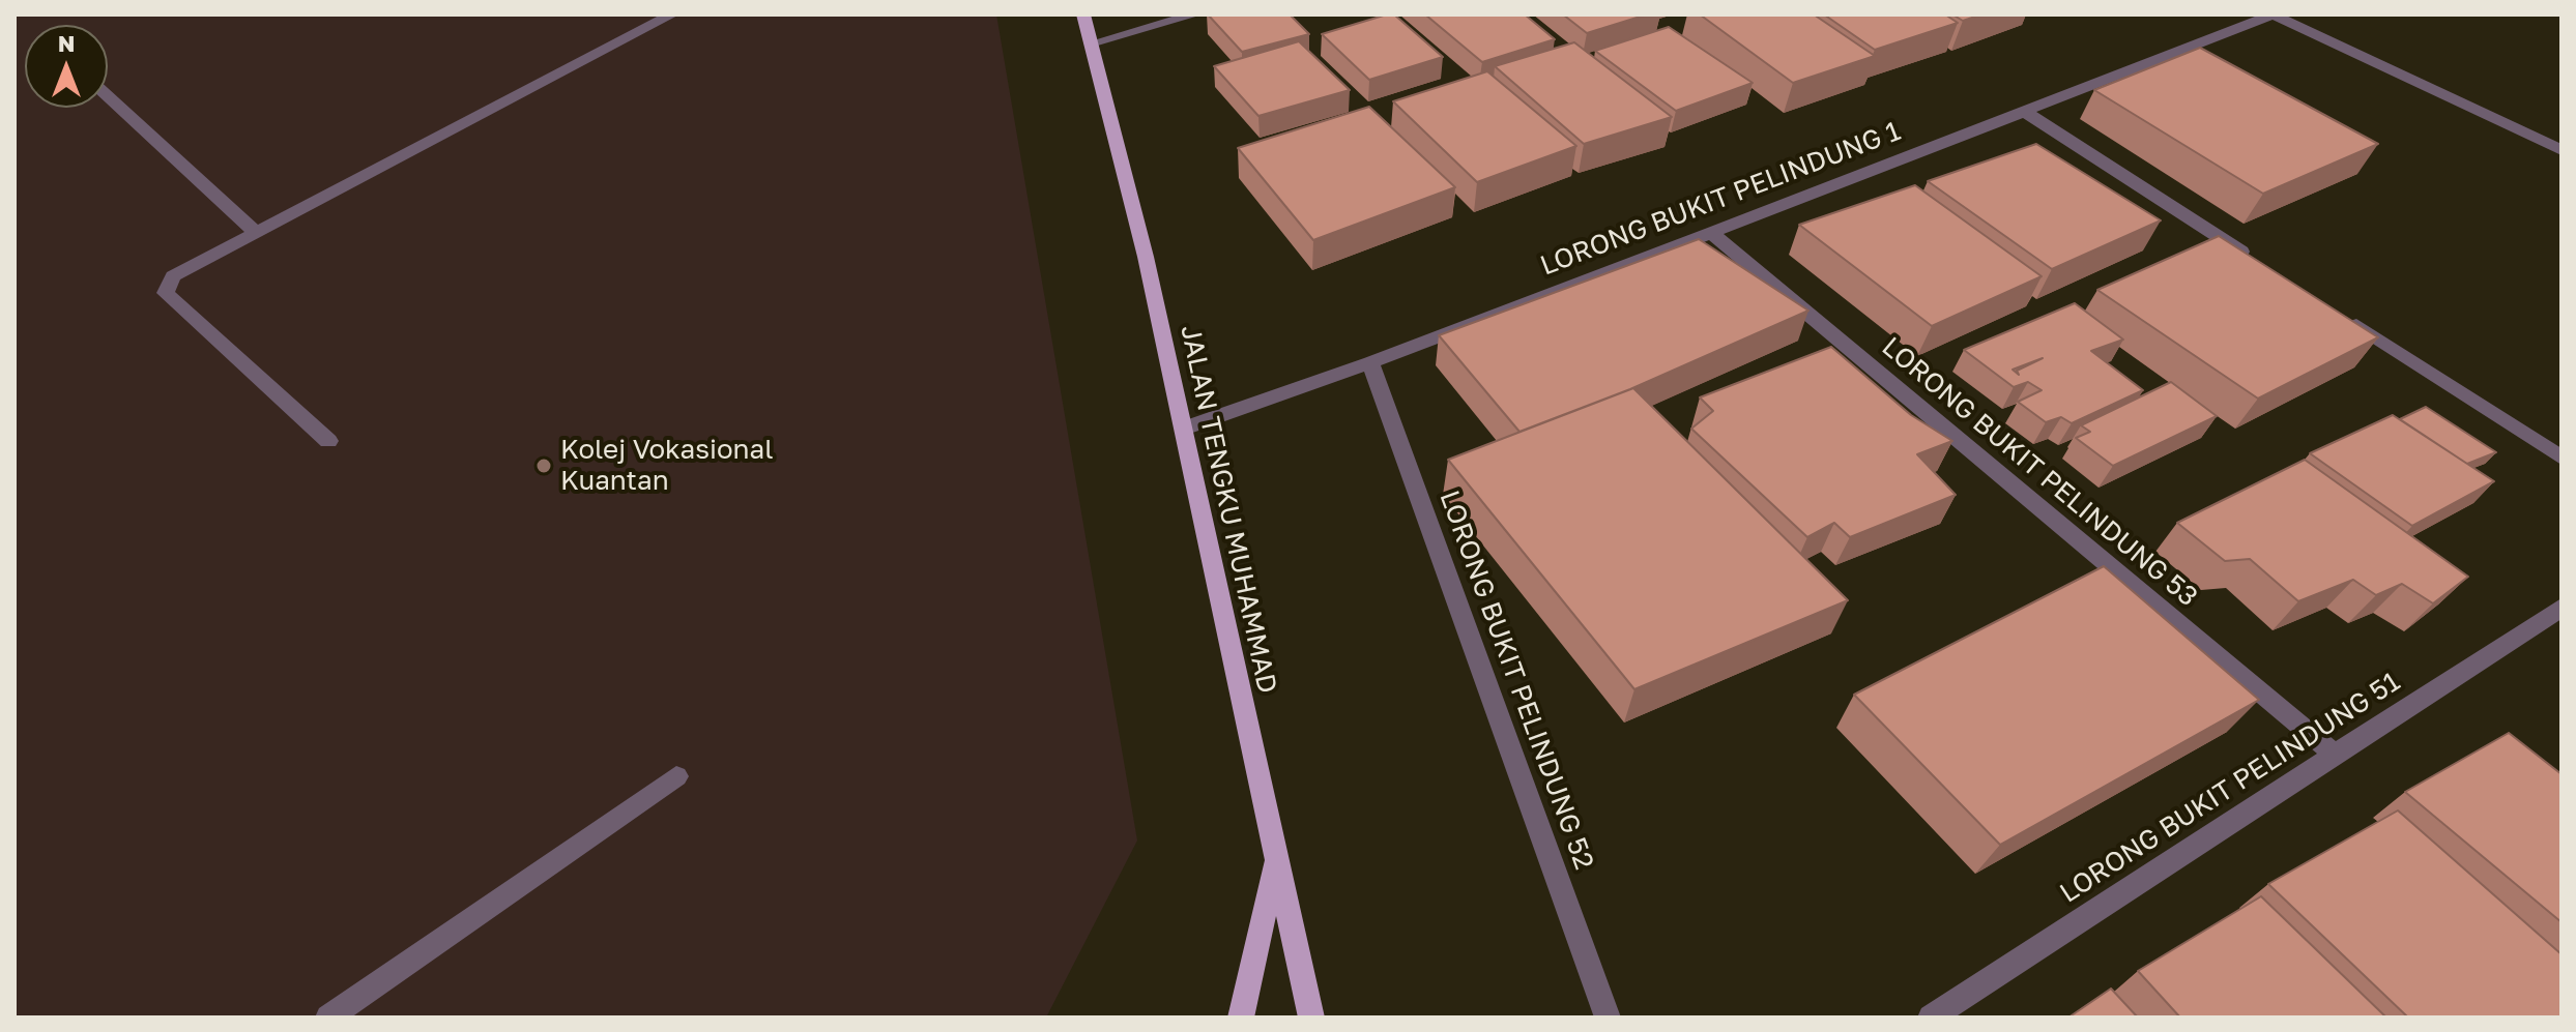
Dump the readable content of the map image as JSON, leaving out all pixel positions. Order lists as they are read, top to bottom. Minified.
{"streets":{"main road":["JALAN TENGKU MUHAMMAD"],"street":["LORONG BUKIT PELINDUNG 1","LORONG BUKIT PELINDUNG 53","LORONG BUKIT PELINDUNG 52","LORONG BUKIT PELINDUNG 51"]},"crossings":[["LORONG BUKIT PELINDUNG 1","LORONG BUKIT PELINDUNG 53"],["LORONG BUKIT PELINDUNG 1","JALAN TENGKU MUHAMMAD"],["LORONG BUKIT PELINDUNG 1","LORONG BUKIT PELINDUNG 52"],["LORONG BUKIT PELINDUNG 53","LORONG BUKIT PELINDUNG 51"]],"places":["Kolej Vokasional Kuantan"],"north":"top"}
